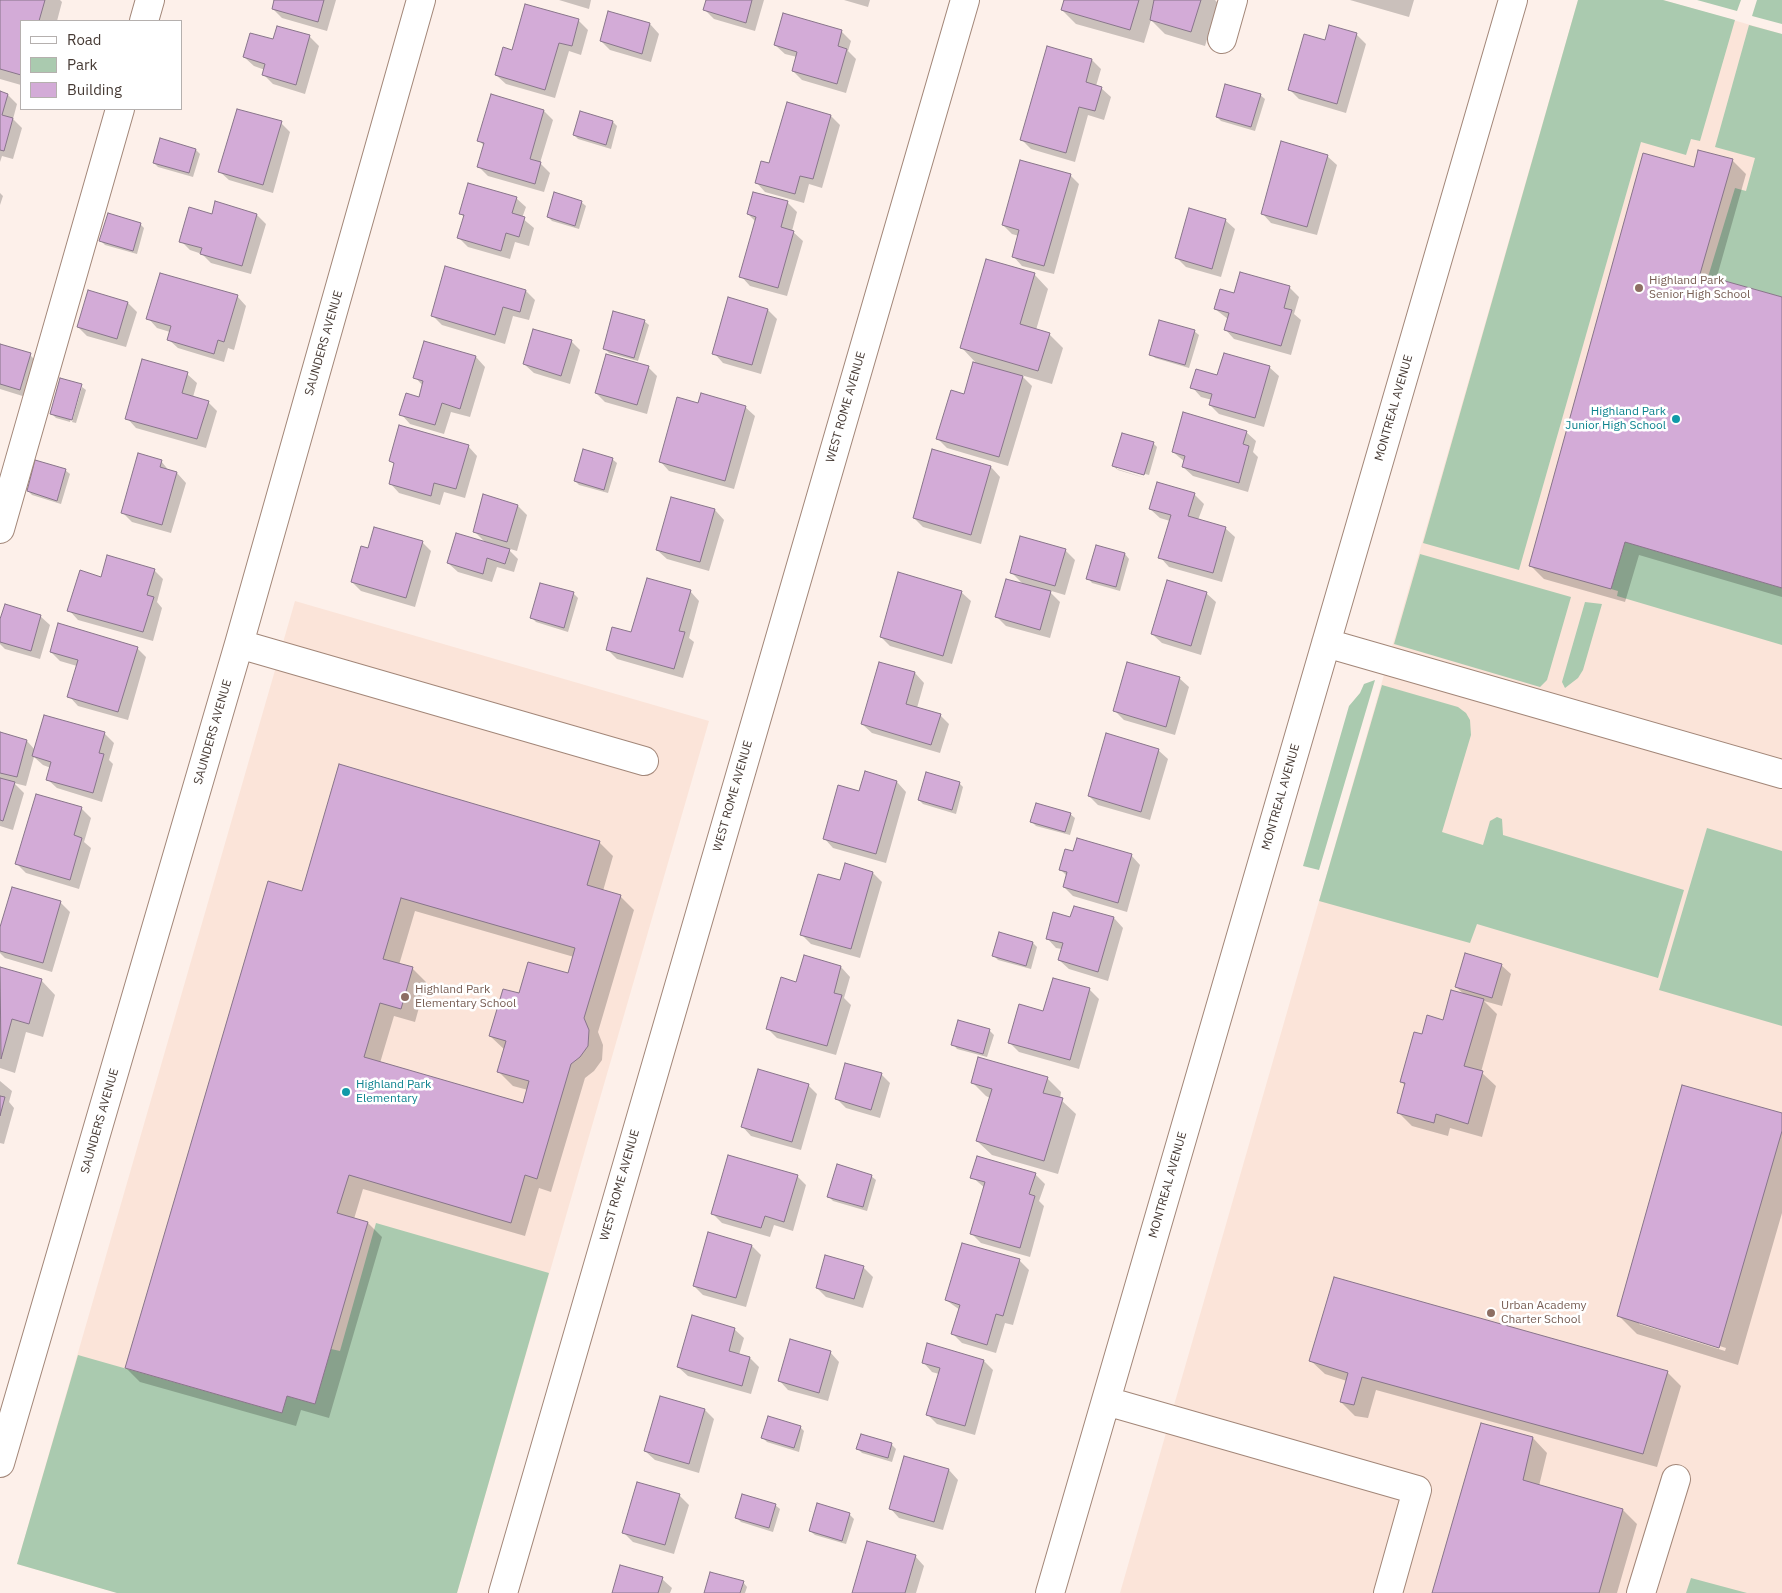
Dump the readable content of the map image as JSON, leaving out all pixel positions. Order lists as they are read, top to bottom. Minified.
{"streets":{"street":["SAUNDERS AVENUE","WEST ROME AVENUE","MONTREAL AVENUE"]},"places":["Highland Park Senior High School","Highland Park Junior High School","Highland Park Elementary School","Highland Park Elementary","Urban Academy Charter School"],"legend":["Road","Park","Building"]}
